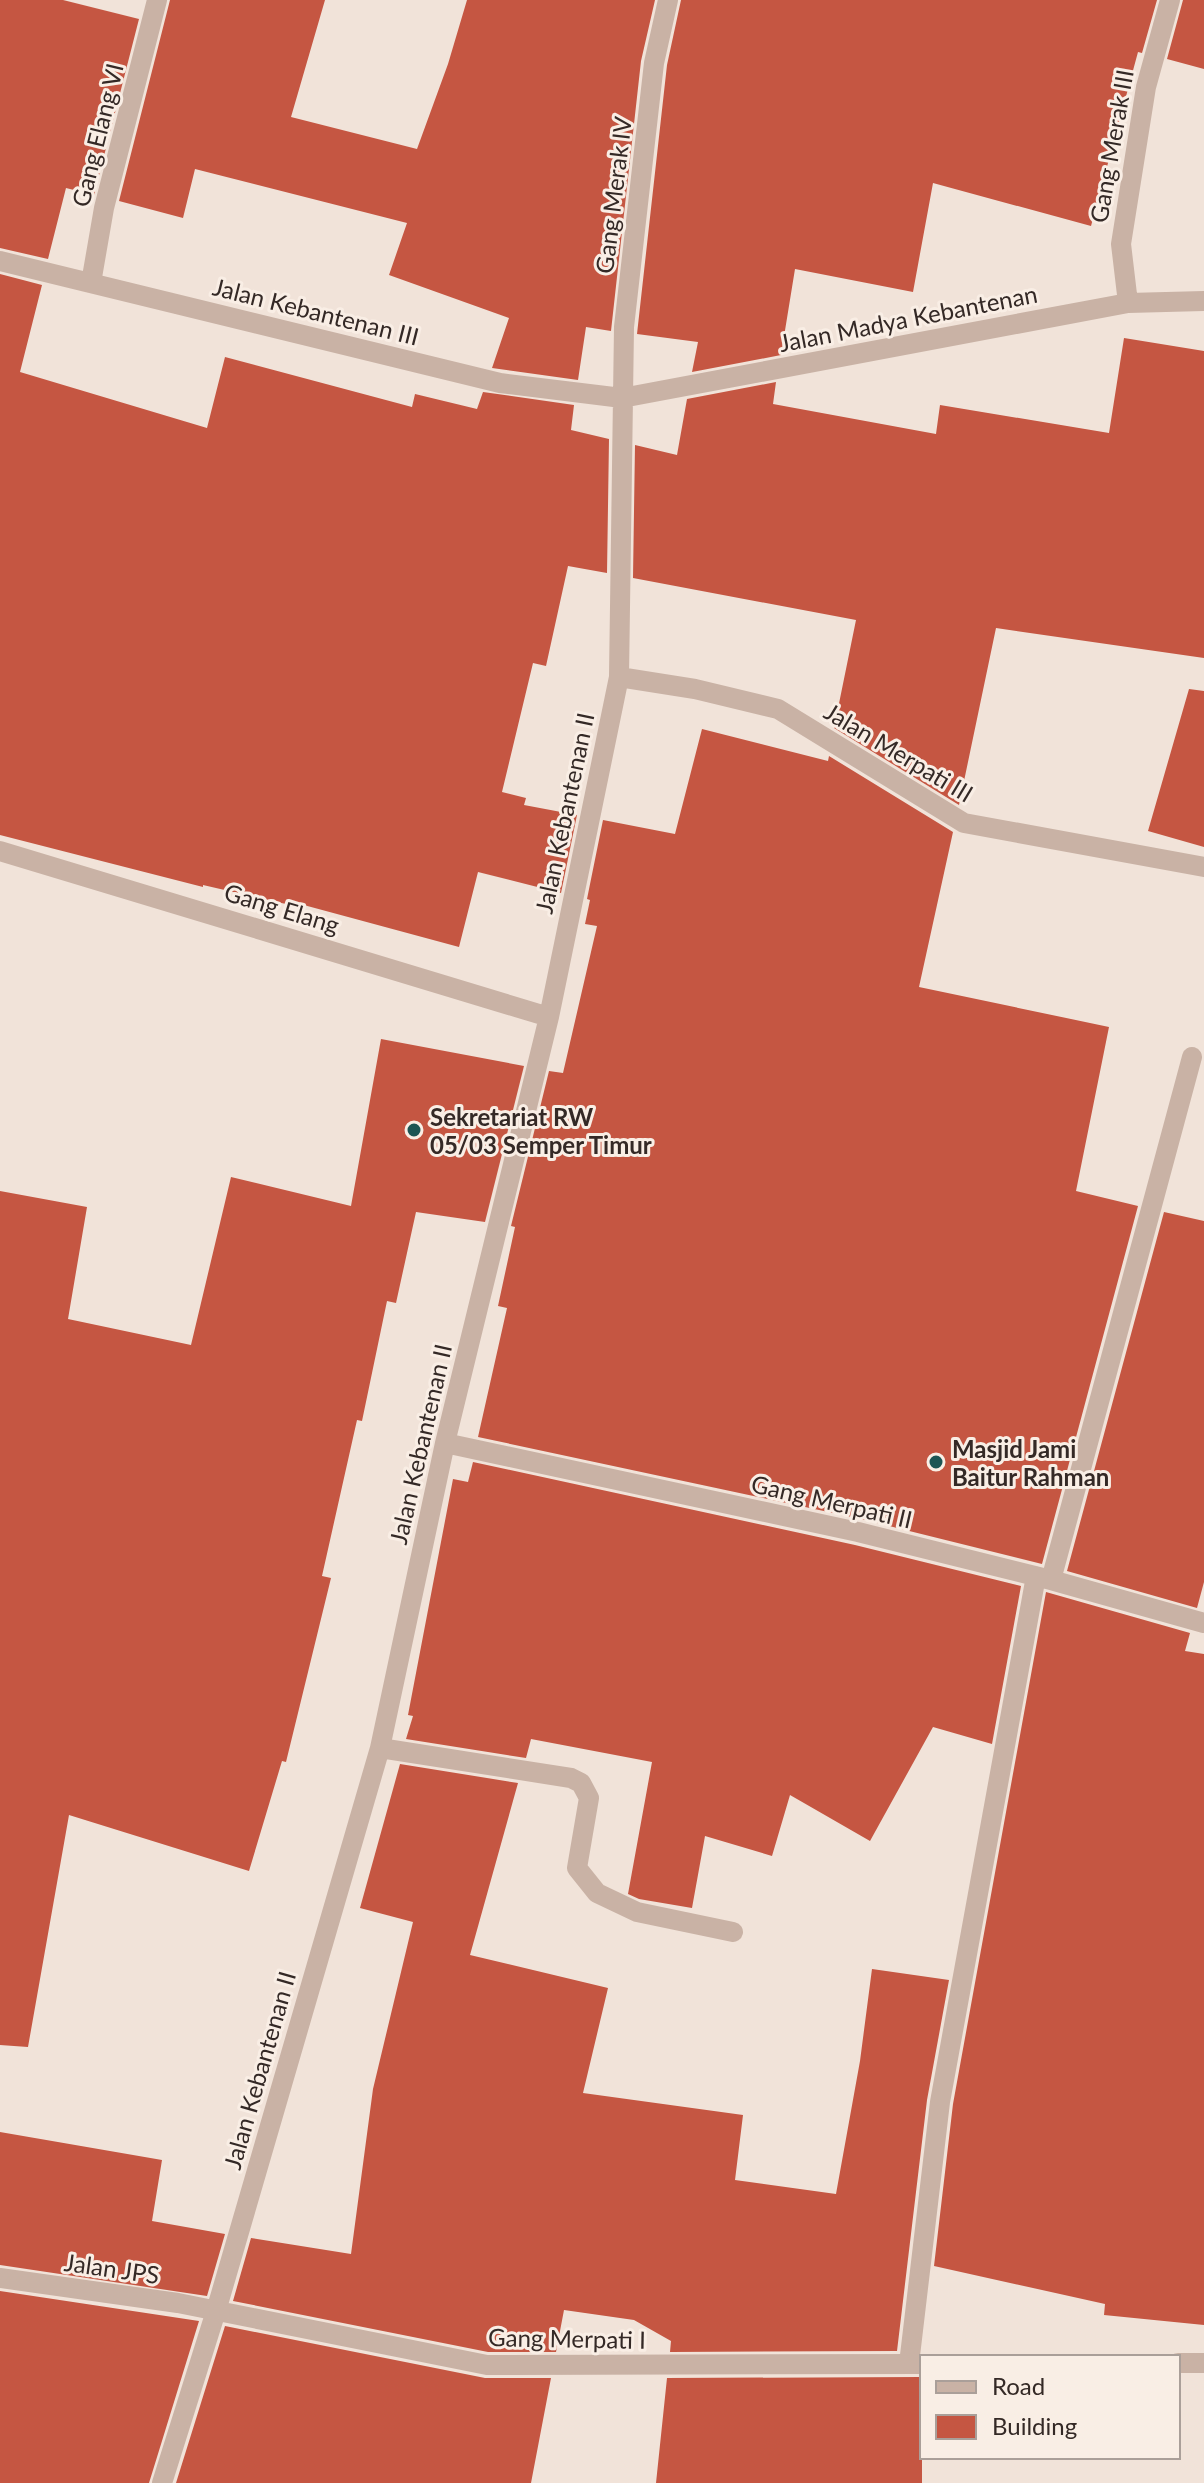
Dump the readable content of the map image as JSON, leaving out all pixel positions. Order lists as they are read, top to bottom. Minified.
{"streets":{"street":["Gang Elang VI","Gang Merak III","Gang Merak IV","Jalan Kebantenan III","Jalan Madya Kebantenan","Jalan Merpati III","Jalan Kebantenan II","Gang Elang","Gang Merpati II","Jalan JPS","Gang Merpati I"]},"crossings":[["Gang Elang VI","Jalan Kebantenan III"],["Gang Merak III","Jalan Madya Kebantenan"],["Gang Merak IV","Jalan Kebantenan III"],["Gang Merak IV","Jalan Madya Kebantenan"],["Gang Merak IV","Jalan Kebantenan II"],["Jalan Kebantenan III","Jalan Madya Kebantenan"],["Jalan Kebantenan III","Jalan Kebantenan II"],["Jalan Madya Kebantenan","Jalan Kebantenan II"],["Jalan Merpati III","Jalan Kebantenan II"],["Jalan Kebantenan II","Gang Elang"],["Jalan Kebantenan II","Gang Merpati II"],["Jalan Kebantenan II","Jalan JPS"],["Jalan Kebantenan II","Gang Merpati I"],["Jalan JPS","Gang Merpati I"]],"places":["Sekretariat RW 05/03 Semper Timur","Masjid Jami Baitur Rahman"],"legend":["Road","Building"]}
